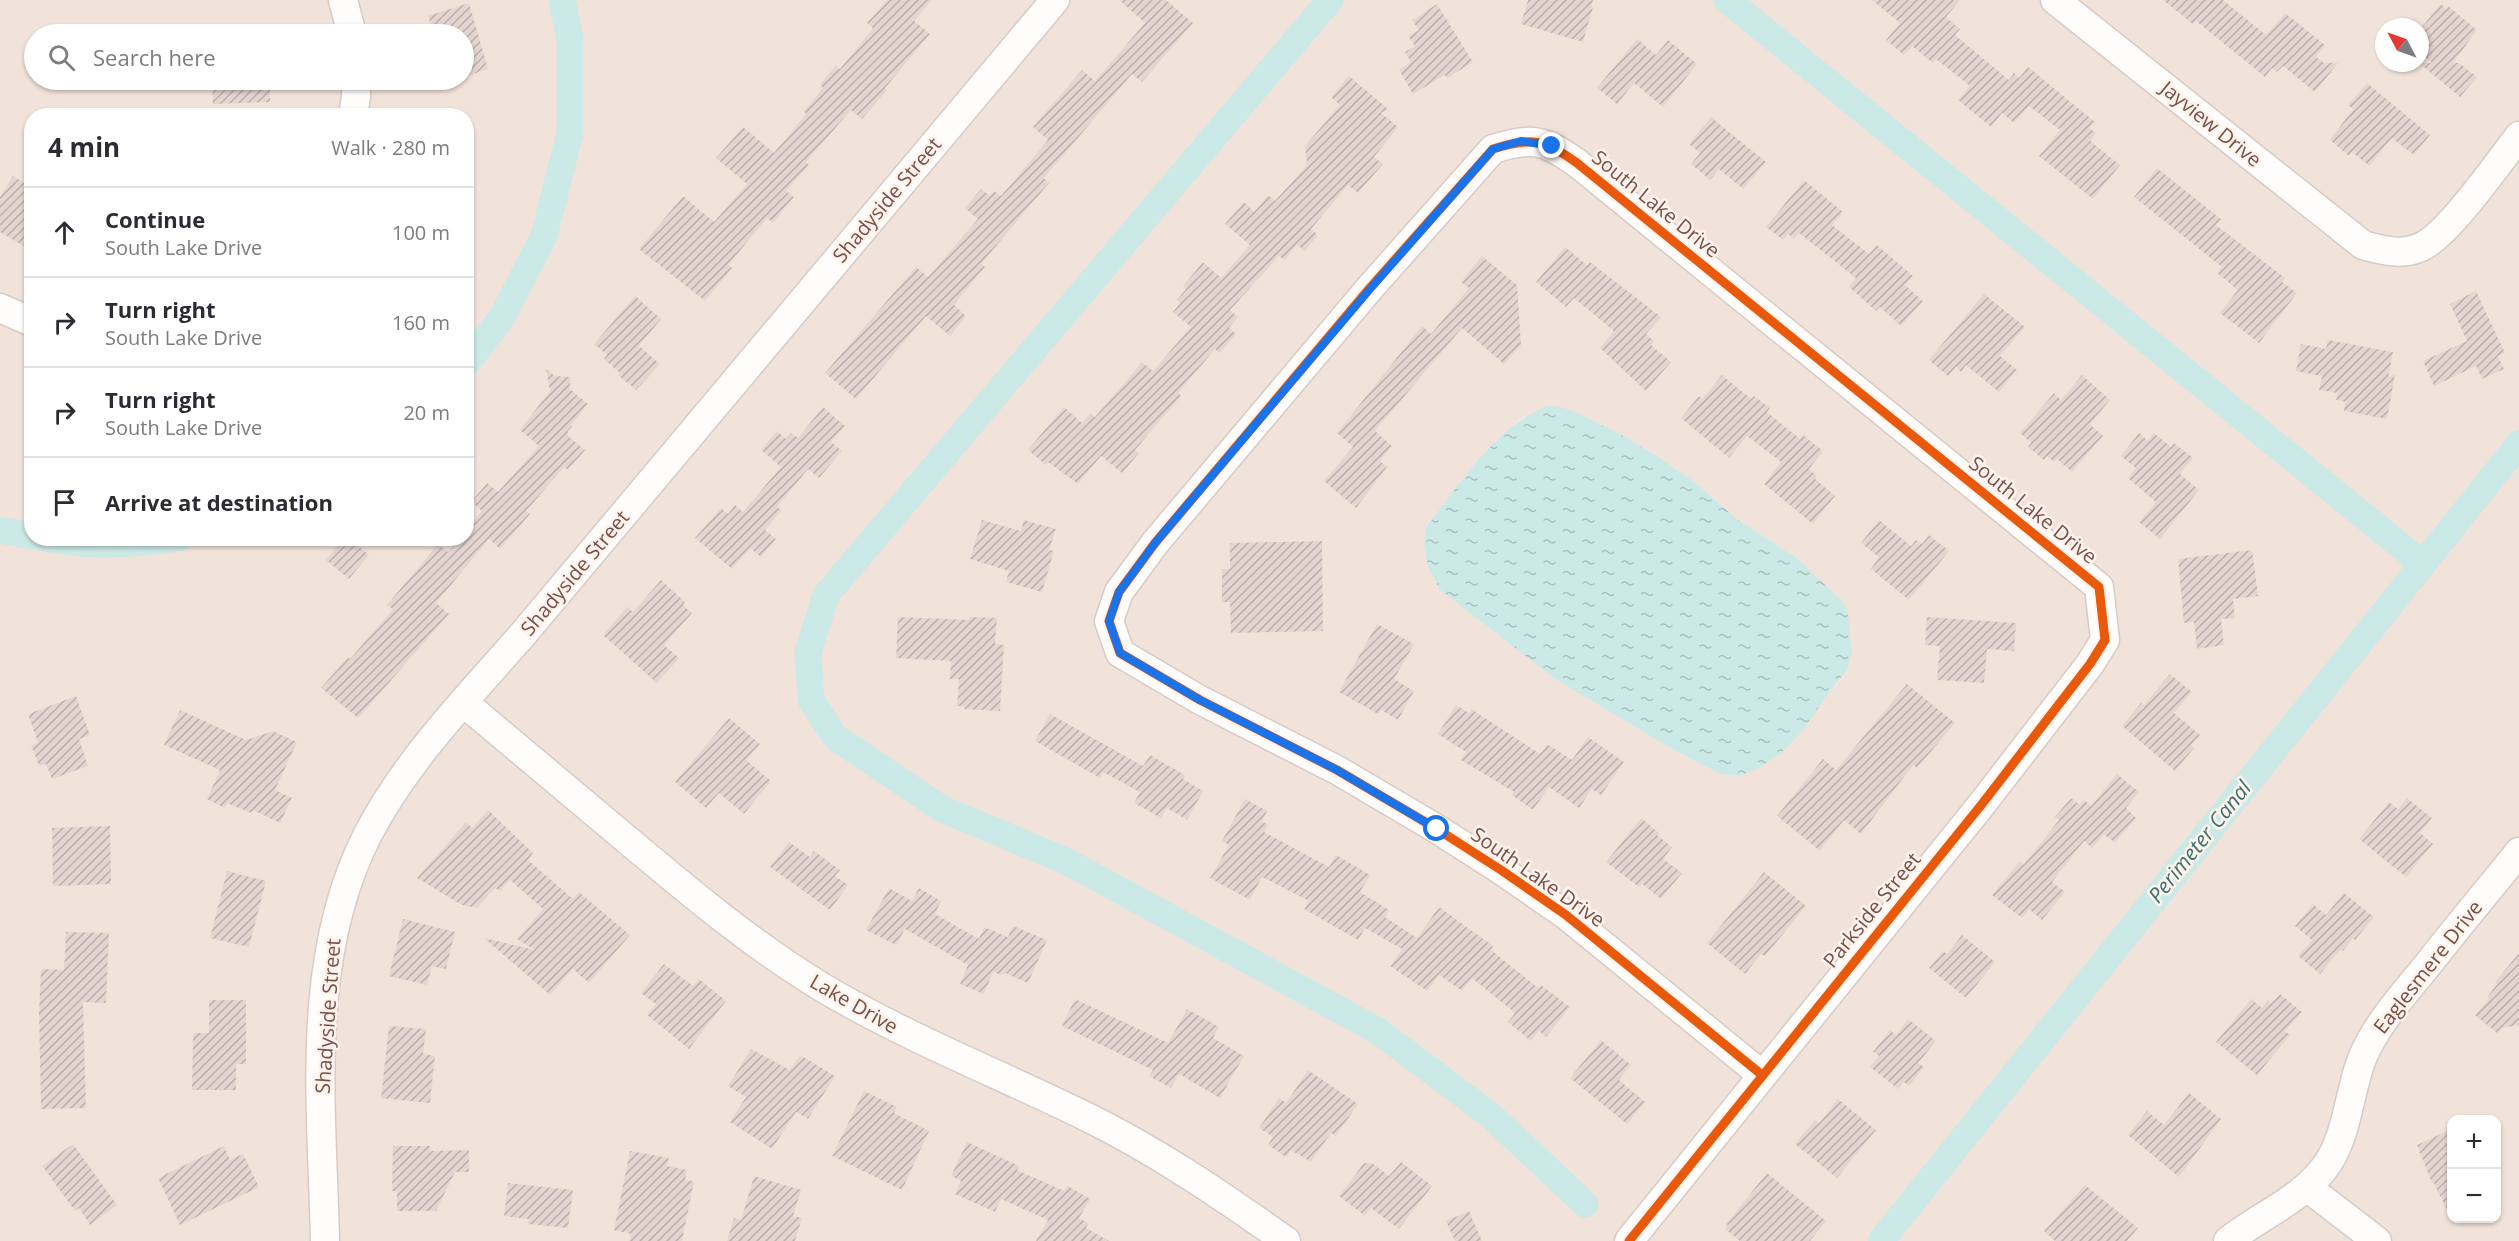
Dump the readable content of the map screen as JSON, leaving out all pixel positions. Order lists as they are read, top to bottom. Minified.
{"streets":{"street":["Jayview Drive","Shadyside Street","South Lake Drive","Parkside Street","Eaglesmere Drive","Lake Drive"]},"crossings":[["Shadyside Street","Lake Drive"],["South Lake Drive","Parkside Street"]],"water":["Perimeter Canal"],"north":"top left","page":{"search":"Search here","heading":["4 min","Walk · 280 m"],"list":[["Continue","South Lake Drive","100 m"],["Turn right","South Lake Drive","160 m"],["Turn right","South Lake Drive","20 m"],"Arrive at destination"],"map_buttons":["+","−"]}}
